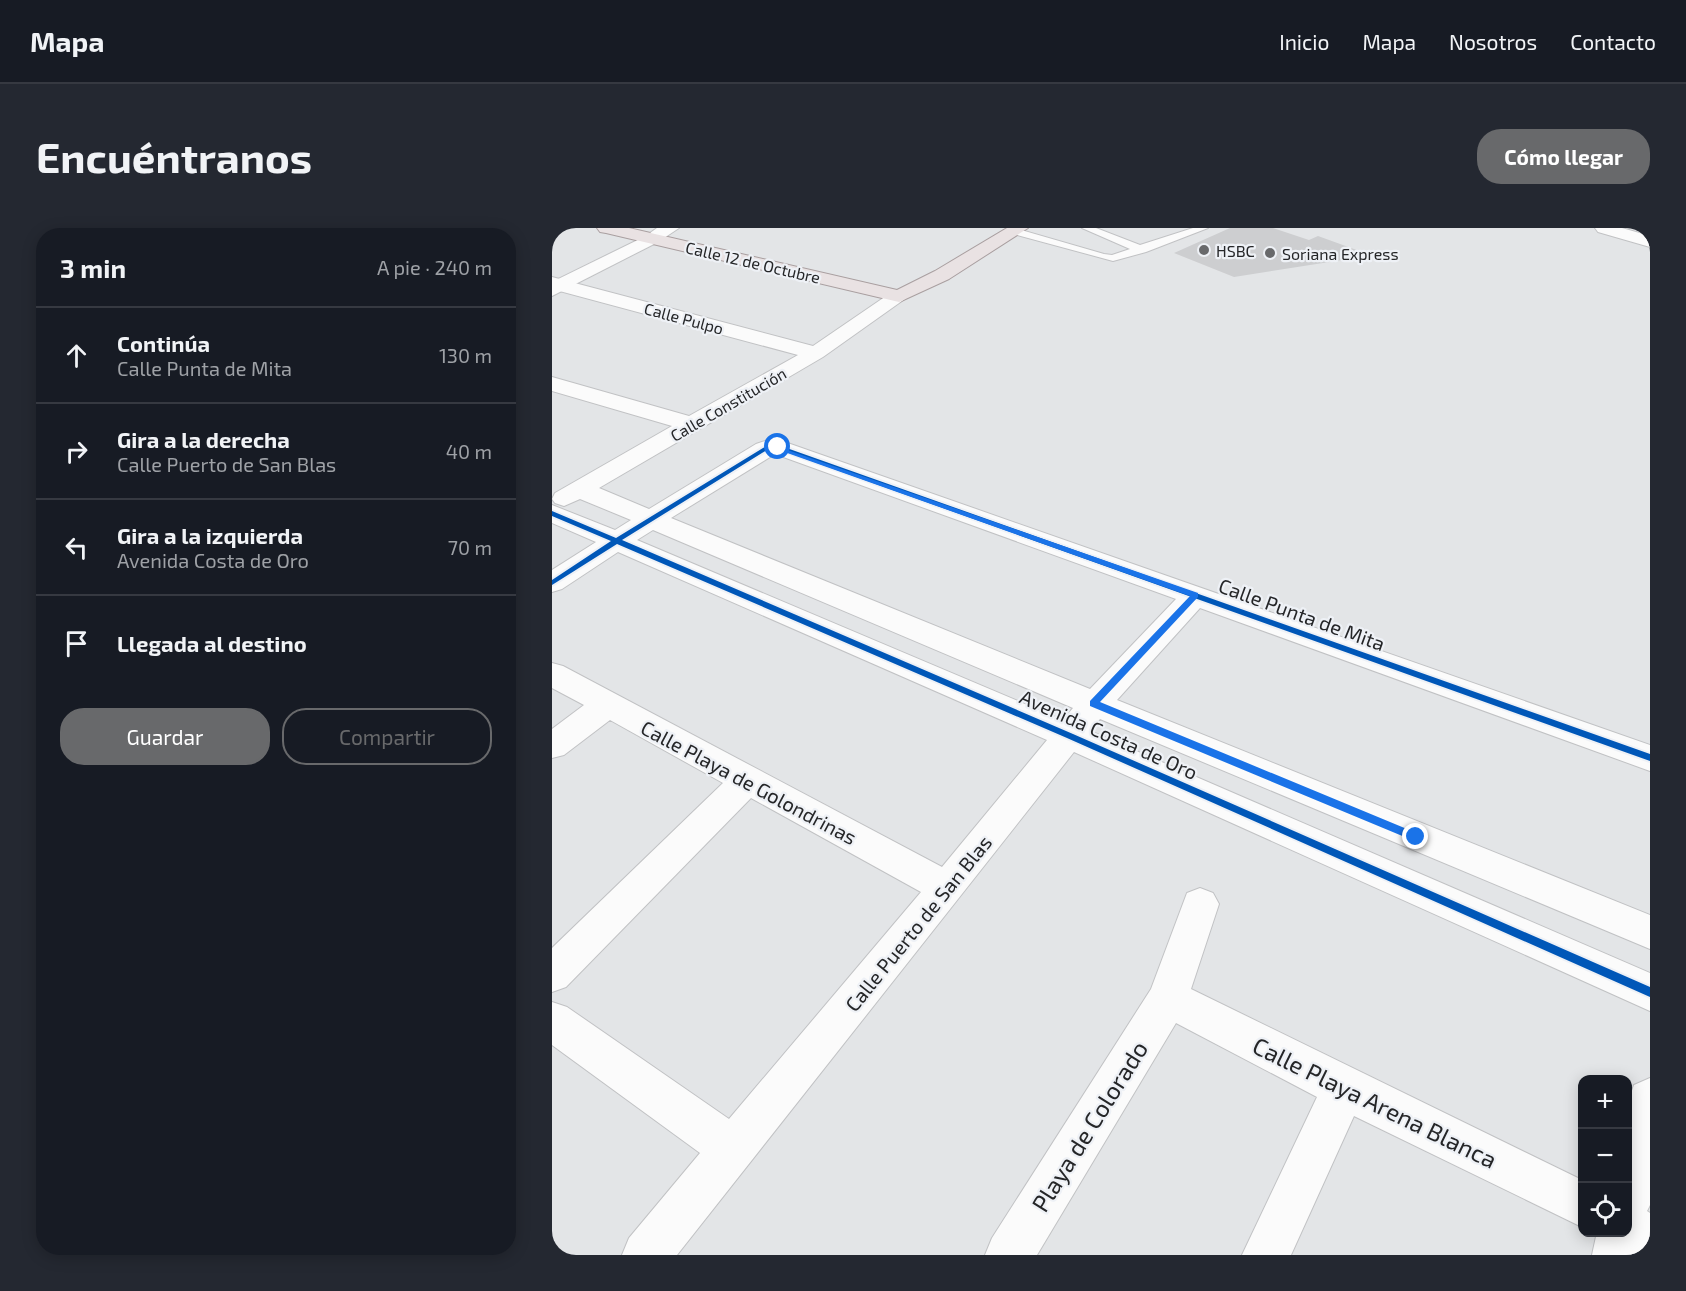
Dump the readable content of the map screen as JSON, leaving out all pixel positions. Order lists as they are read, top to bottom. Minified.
{"streets":{"main road":["Calle 12 de Octubre"],"street":["Calle Pulpo","Calle Constitución","Calle Punta de Mita","Avenida Costa de Oro","Calle Playa de Golondrinas","Calle Puerto de San Blas","Calle Playa Arena Blanca","Playa de Colorado"]},"crossings":[["Calle 12 de Octubre","Calle Constitución"],["Calle Pulpo","Calle Constitución"],["Calle Constitución","Avenida Costa de Oro"],["Calle Punta de Mita","Avenida Costa de Oro"],["Calle Punta de Mita","Calle Puerto de San Blas"],["Avenida Costa de Oro","Calle Puerto de San Blas"],["Calle Playa de Golondrinas","Calle Puerto de San Blas"],["Calle Playa Arena Blanca","Playa de Colorado"]],"places":["HSBC","Soriana Express"],"page":{"header":"Mapa","nav":["Inicio","Mapa","Nosotros","Contacto"],"buttons":["Cómo llegar",["Guardar","Compartir"]],"title":"Encuéntranos","heading":["3 min","A pie · 240 m"],"list":[["Continúa","Calle Punta de Mita","130 m"],["Gira a la derecha","Calle Puerto de San Blas","40 m"],["Gira a la izquierda","Avenida Costa de Oro","70 m"],"Llegada al destino"],"map_buttons":["+","−"]}}
